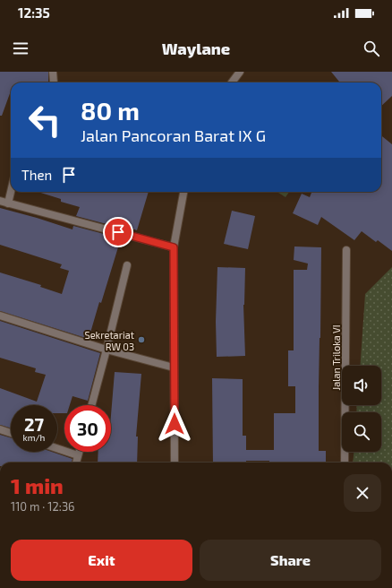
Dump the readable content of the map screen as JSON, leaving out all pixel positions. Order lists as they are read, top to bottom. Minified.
{"streets":{"street":["Jalan Triloka VI"]},"places":["Sekretariat RW 03"],"page":{"status":"12:35","header":"Waylane","turn":["80 m","Jalan Pancoran Barat IX G"],"then":"Then","speed":"27 km/h","limit":"30","heading":["1 min","110 m · 12:36"],"buttons":["Exit","Share"]}}
